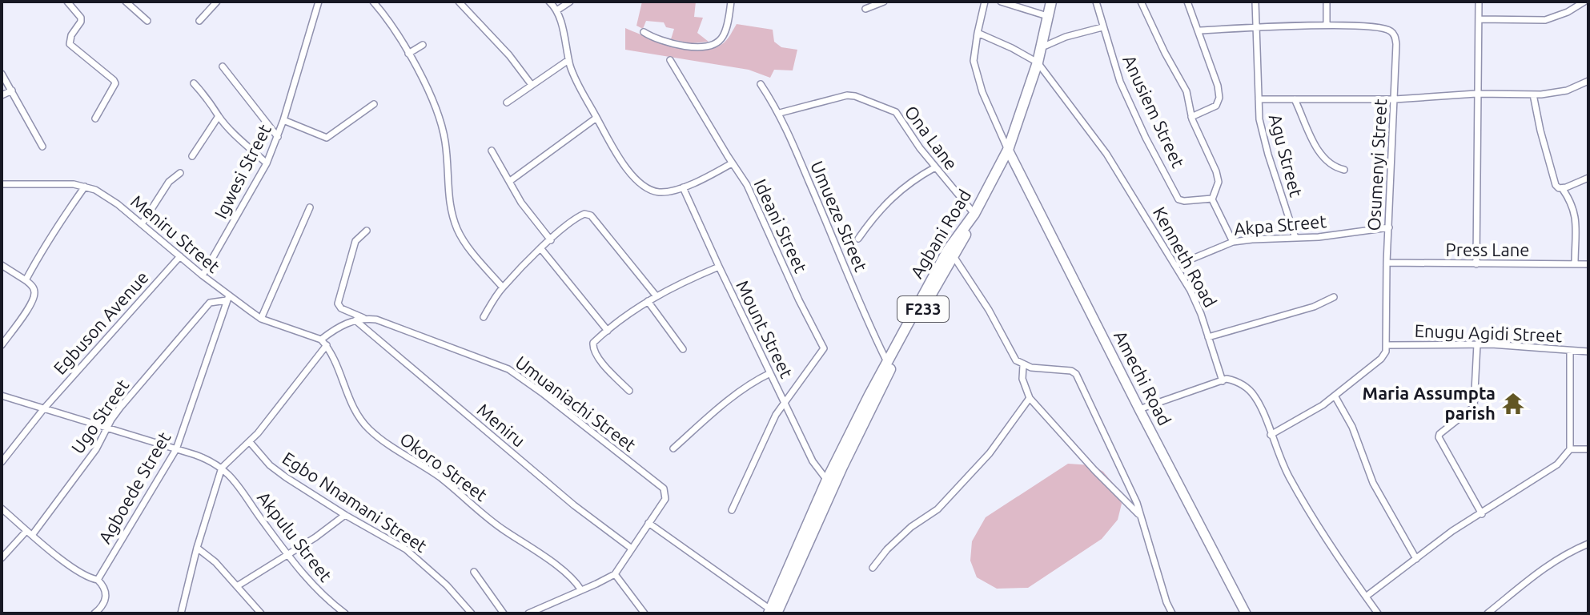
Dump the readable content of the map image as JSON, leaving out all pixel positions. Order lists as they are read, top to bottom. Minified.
{"streets":{"main road":["Agbani Road","F233","Amechi Road"],"street":["Anusiem Street","Ona Lane","Agu Street","Osumenyi Street","Igwesi Street","Umueze Street","Akpa Street","Ideani Street","Meniru Street","Press Lane","Kenneth Road","Egbuson Avenue","Mount Street","Enugu Agidi Street","Umuaniachi Street","Ugo Street","Meniru","Okoro Street","Agboede Street","Egbo Nnamani Street","Akpulu Street"]},"crossings":[["Ona Lane","Umueze Street"],["Ona Lane","Agbani Road"],["Agu Street","Osumenyi Street"],["Agu Street","Akpa Street"],["Osumenyi Street","Akpa Street"],["Osumenyi Street","Press Lane"],["Osumenyi Street","Enugu Agidi Street"],["Igwesi Street","Meniru Street"],["Umueze Street","Agbani Road"],["Akpa Street","Kenneth Road"],["Ideani Street","Mount Street"],["Meniru Street","Egbuson Avenue"],["Meniru Street","Umuaniachi Street"],["Meniru Street","Ugo Street"],["Meniru Street","Okoro Street"],["Meniru Street","Agboede Street"],["Agbani Road","Kenneth Road"],["Agbani Road","Mount Street"],["Agbani Road","Amechi Road"],["Umuaniachi Street","Meniru"],["Umuaniachi Street","Okoro Street"],["Ugo Street","Agboede Street"]],"places":{"temple":["Maria Assumpta parish"]}}
